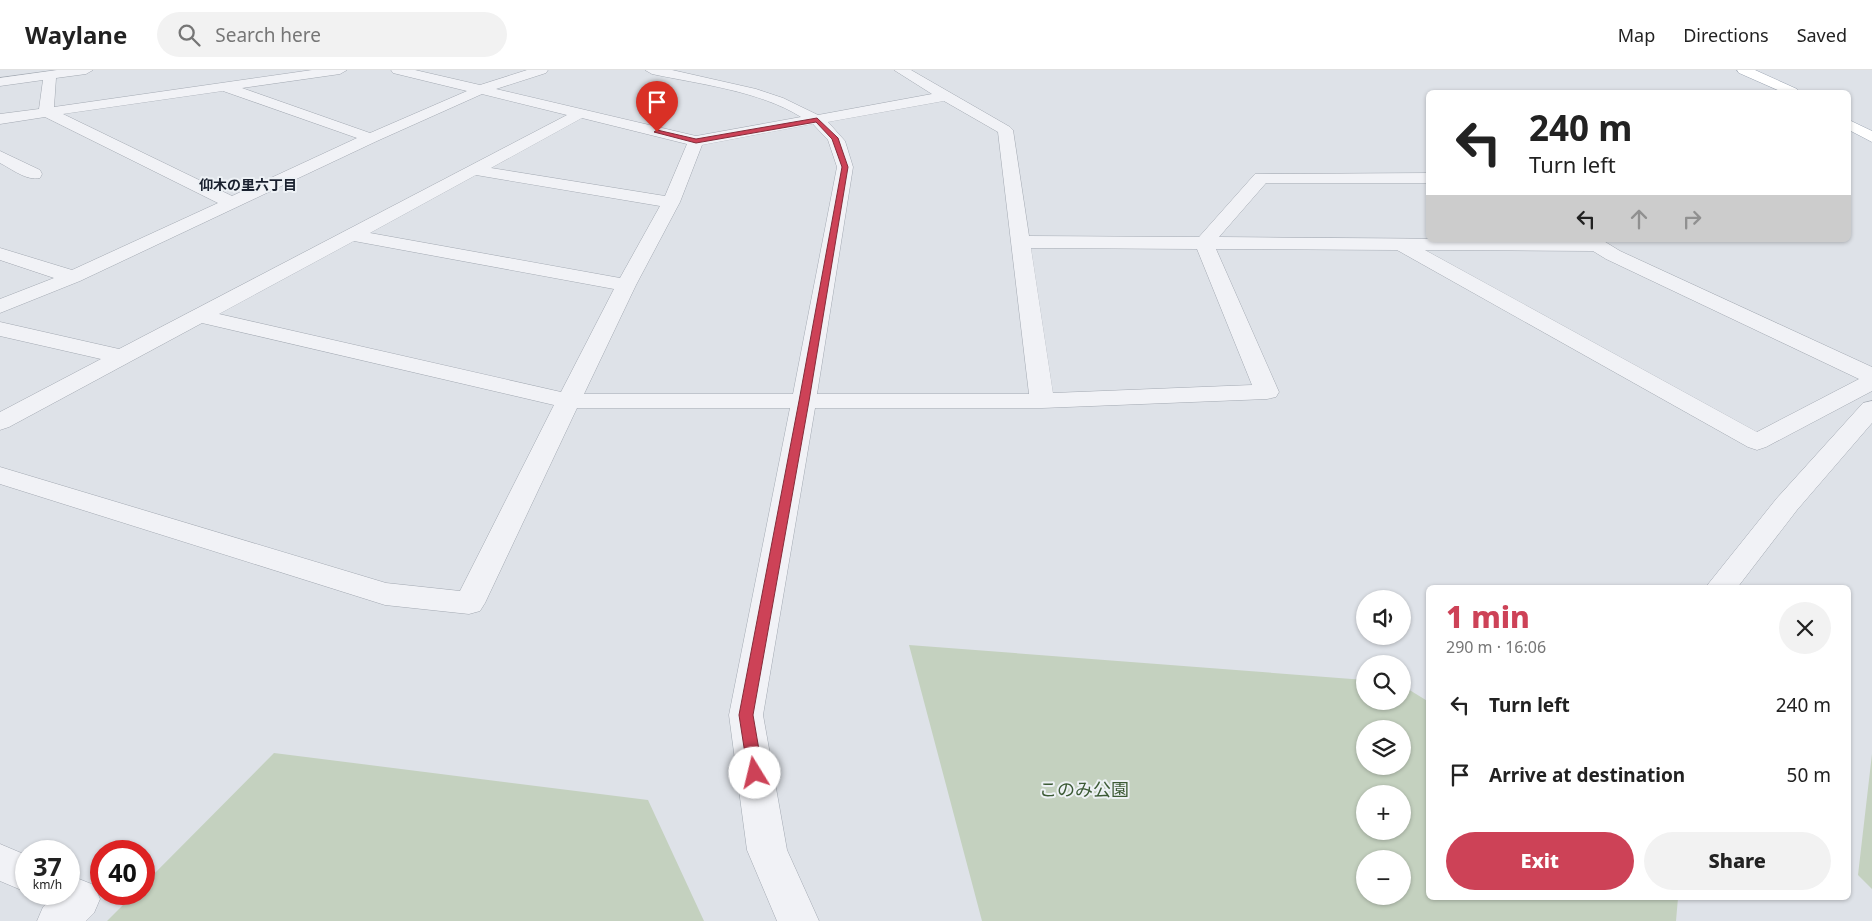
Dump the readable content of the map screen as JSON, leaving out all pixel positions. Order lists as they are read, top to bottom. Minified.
{"districts":["仰木の里六丁目"],"parks":["このみ公園"],"page":{"header":"Waylane","search":"Search here","nav":["Map","Directions","Saved"],"turn":["240 m","Turn left"],"heading":["1 min","290 m · 16:06"],"map_buttons":["+","−"],"list":[{"name":"Turn left","value":"240 m"},{"name":"Arrive at destination","value":"50 m"}],"buttons":["Exit","Share"],"speed":"37 km/h","limit":"40"}}
